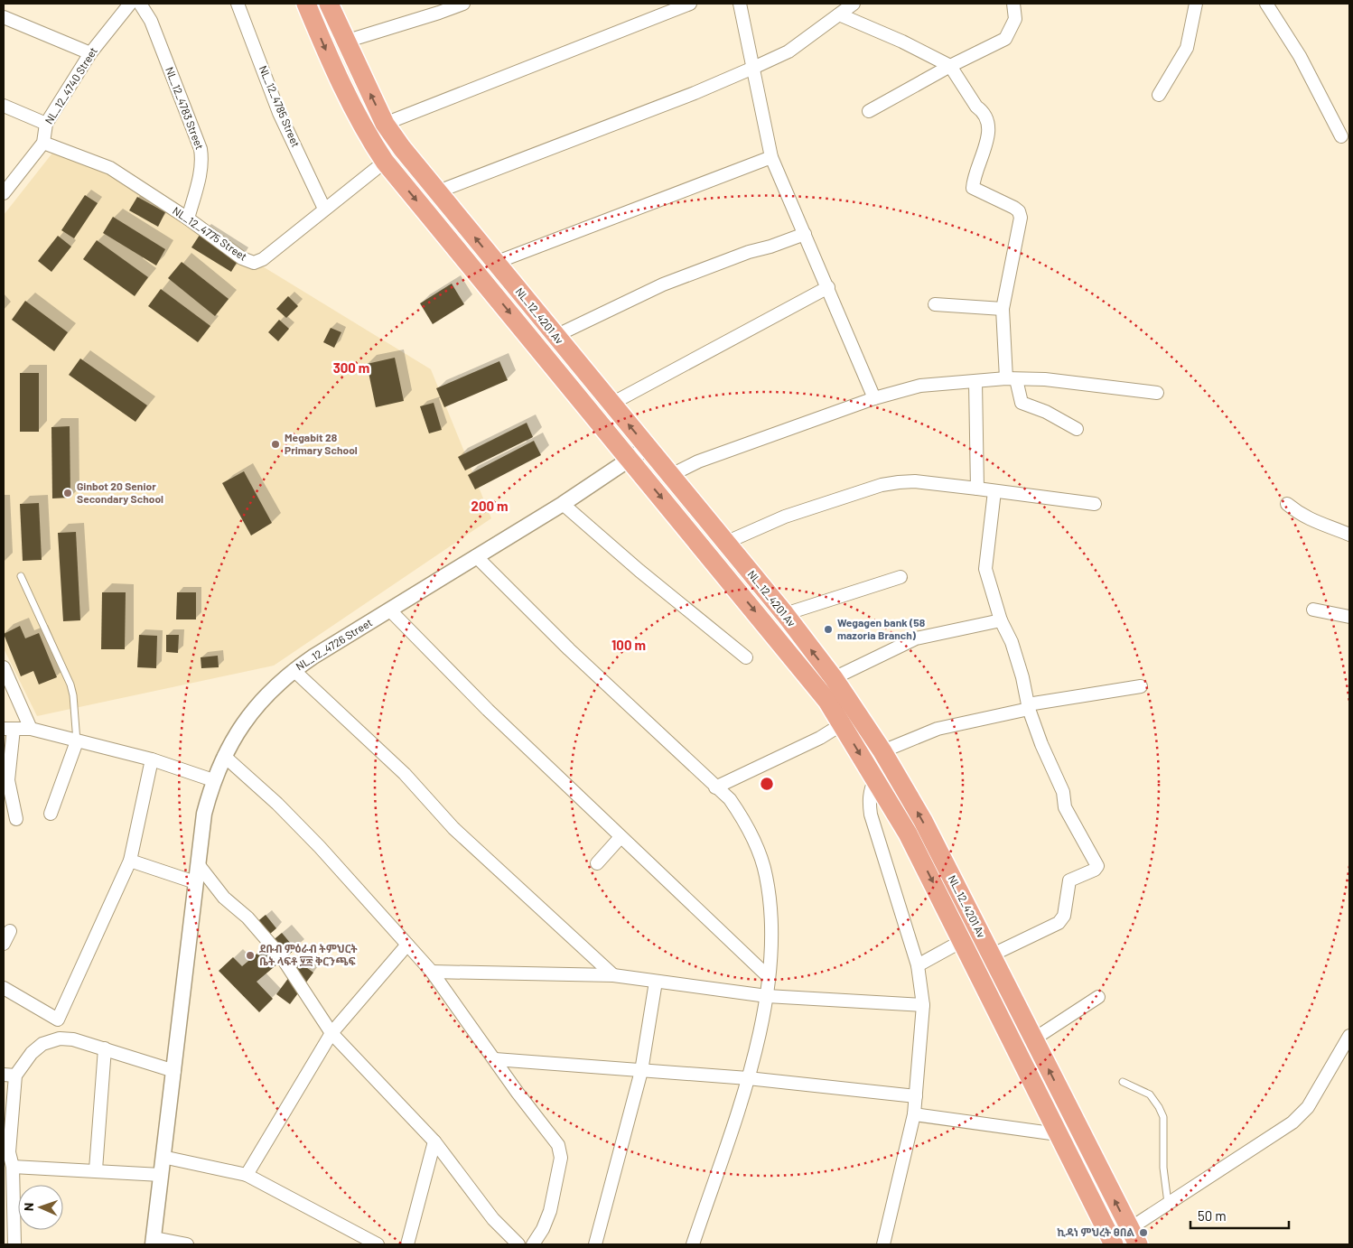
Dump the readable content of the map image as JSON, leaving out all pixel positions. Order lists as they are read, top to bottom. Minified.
{"streets":{"main road":["NL_12_4201 Av"],"street":["NL_12_4740 Street","NL_12_4785 Street","NL_12_4783 Street","NL_12_4775 Street","NL_12_4726 Street"]},"crossings":[["NL_12_4740 Street","NL_12_4775 Street"],["NL_12_4785 Street","NL_12_4775 Street"],["NL_12_4783 Street","NL_12_4775 Street"],["NL_12_4775 Street","NL_12_4201 Av"],["NL_12_4201 Av","NL_12_4726 Street"]],"places":["Megabit 28 Primary School","Ginbot 20 Senior Secondary School","Wegagen bank (58 mazoria Branch)","ደቡብ ምዕራብ ትምህርት ቤት ላፍቶ ፶፰ ቅርንጫፍ","ኪዳነ ምህረት ፀበል"],"scale_bar":"50 m","north":"left","rings":["300 m","200 m","100 m"]}
